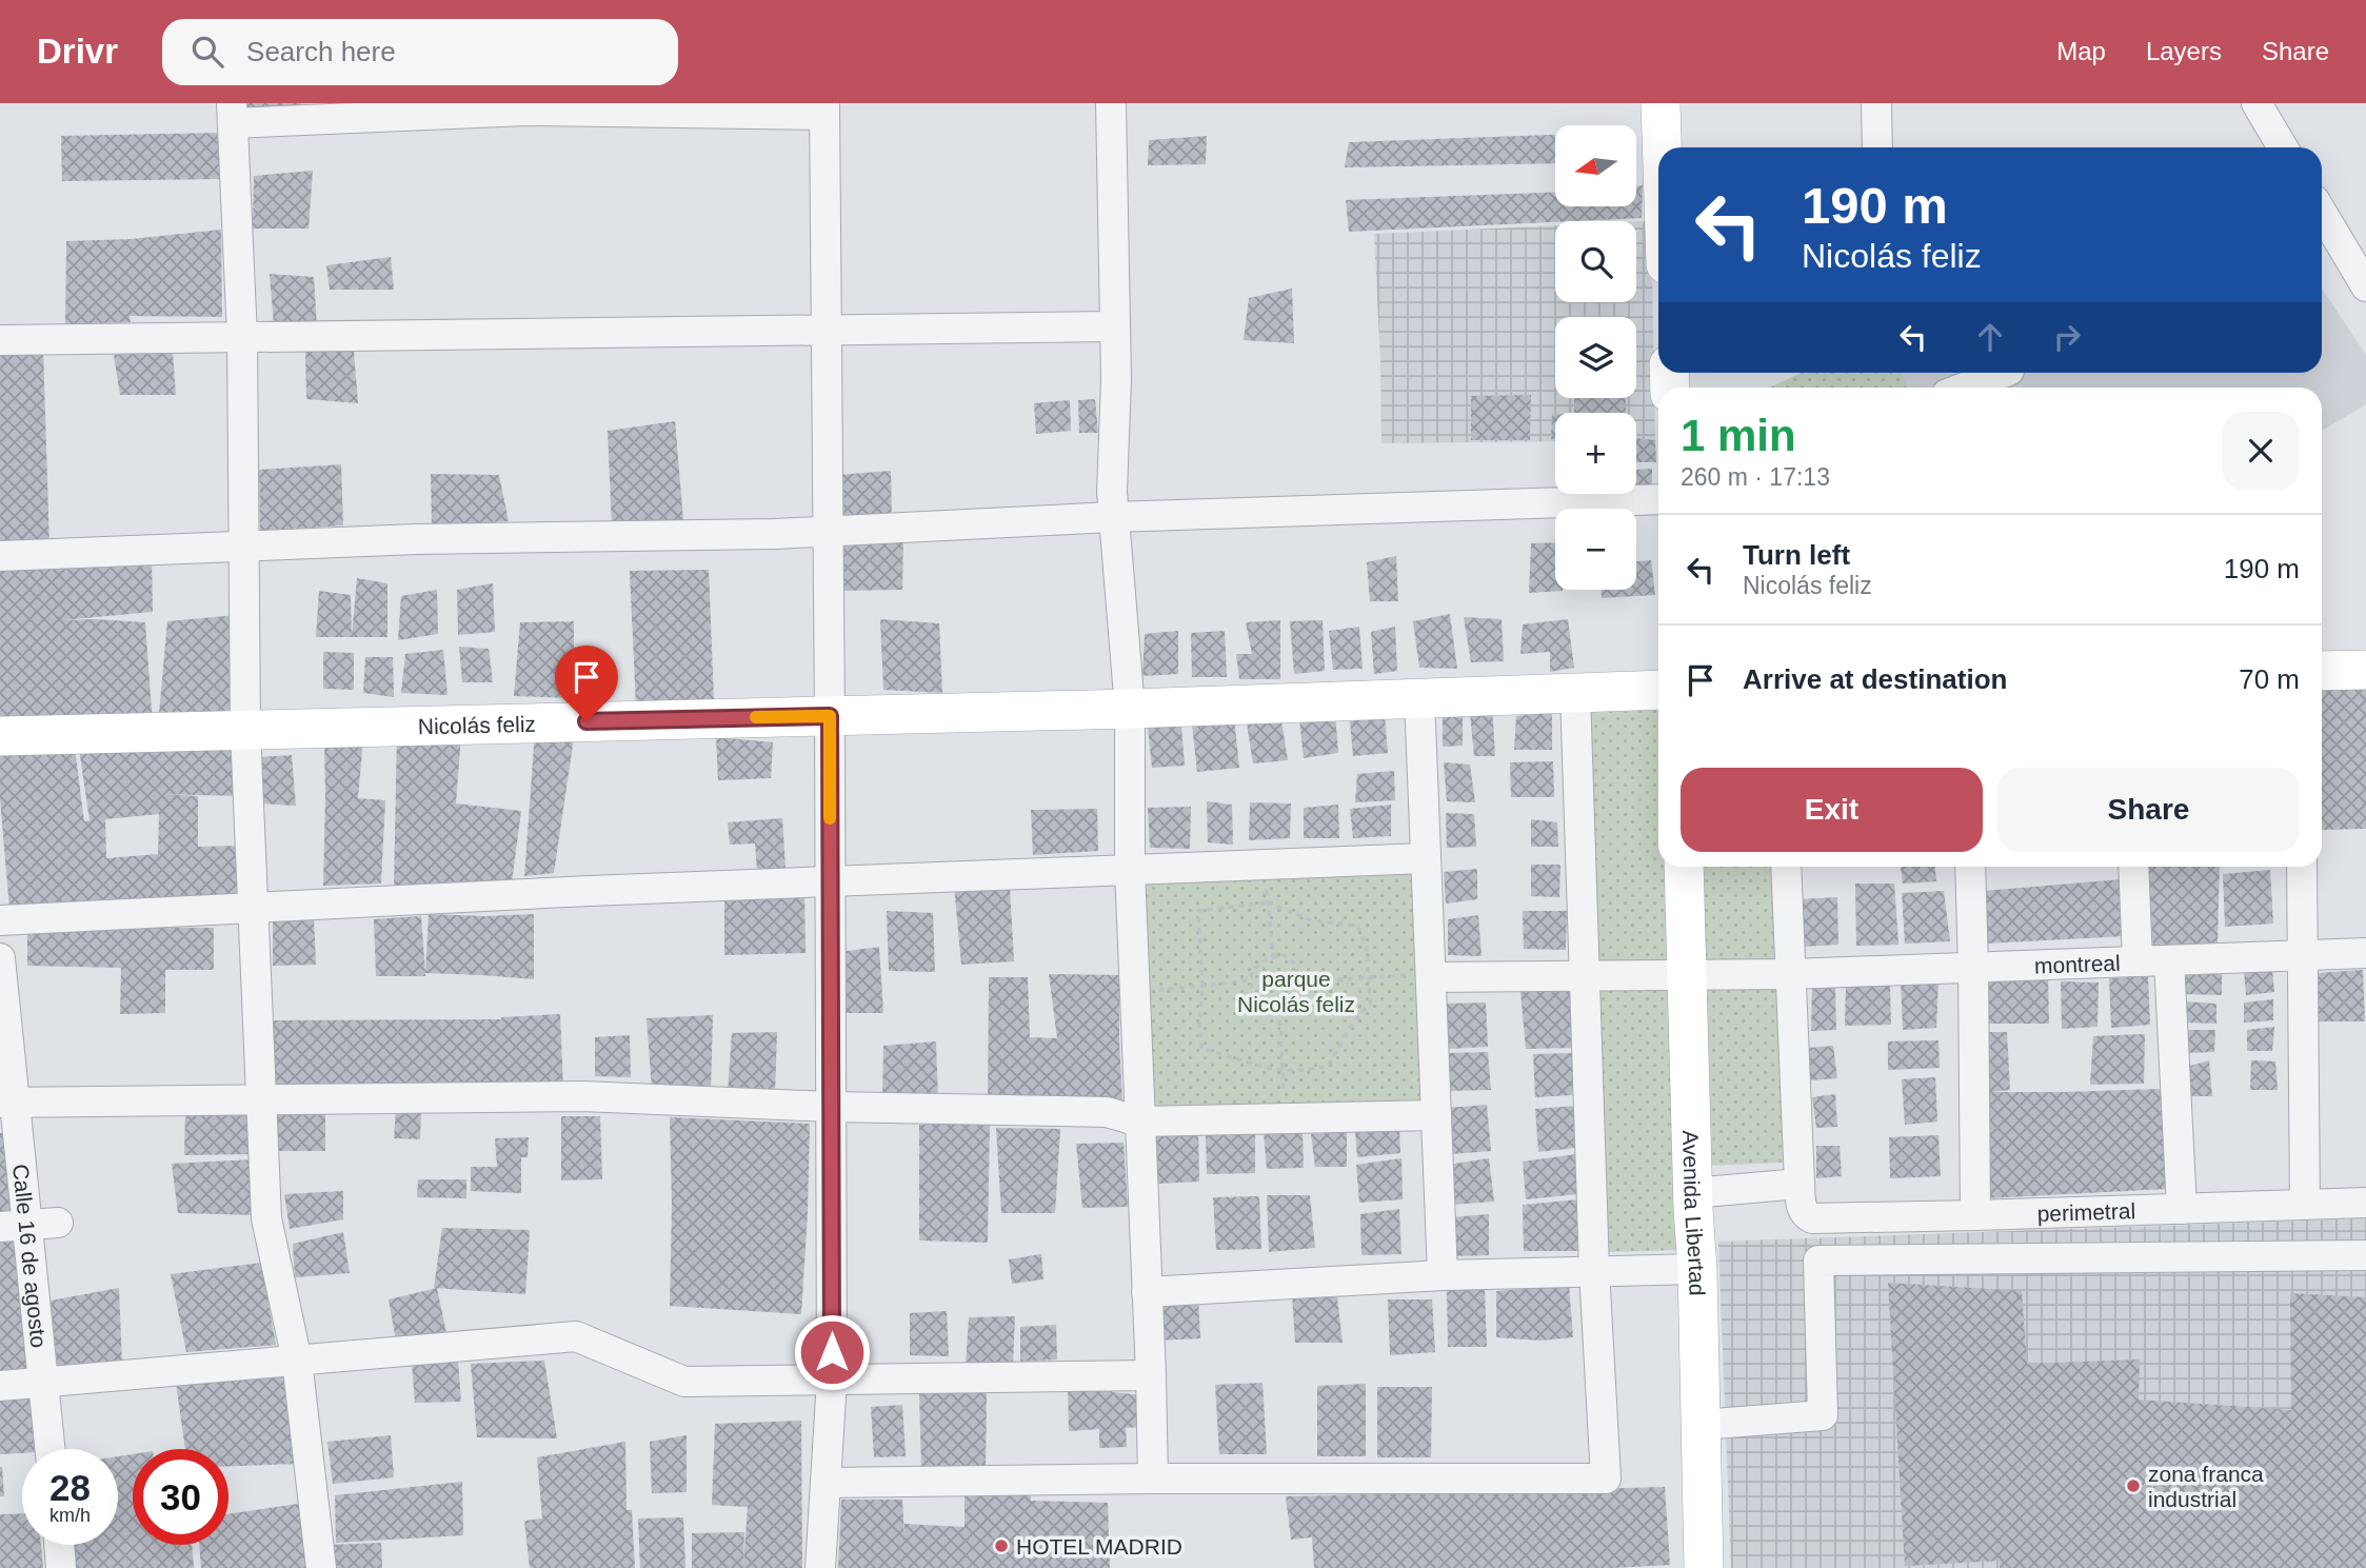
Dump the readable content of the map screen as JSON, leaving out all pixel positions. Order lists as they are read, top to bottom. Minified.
{"streets":{"main road":["Nicolás feliz","Avenida Libertad"],"street":["montreal","perimetral","Calle 16 de agosto"]},"crossings":[["montreal","Avenida Libertad"]],"parks":["parque Nicolás feliz"],"places":["zona franca industrial","HOTEL MADRID"],"north":"left","page":{"header":"Drivr","search":"Search here","nav":["Map","Layers","Share"],"map_buttons":["+","−"],"turn":["190 m","Nicolás feliz"],"heading":["1 min","260 m · 17:13"],"list":[{"name":"Turn left","note":"Nicolás feliz","value":"190 m"},{"name":"Arrive at destination","value":"70 m"}],"buttons":["Exit","Share"],"speed":"28 km/h","limit":"30"}}
